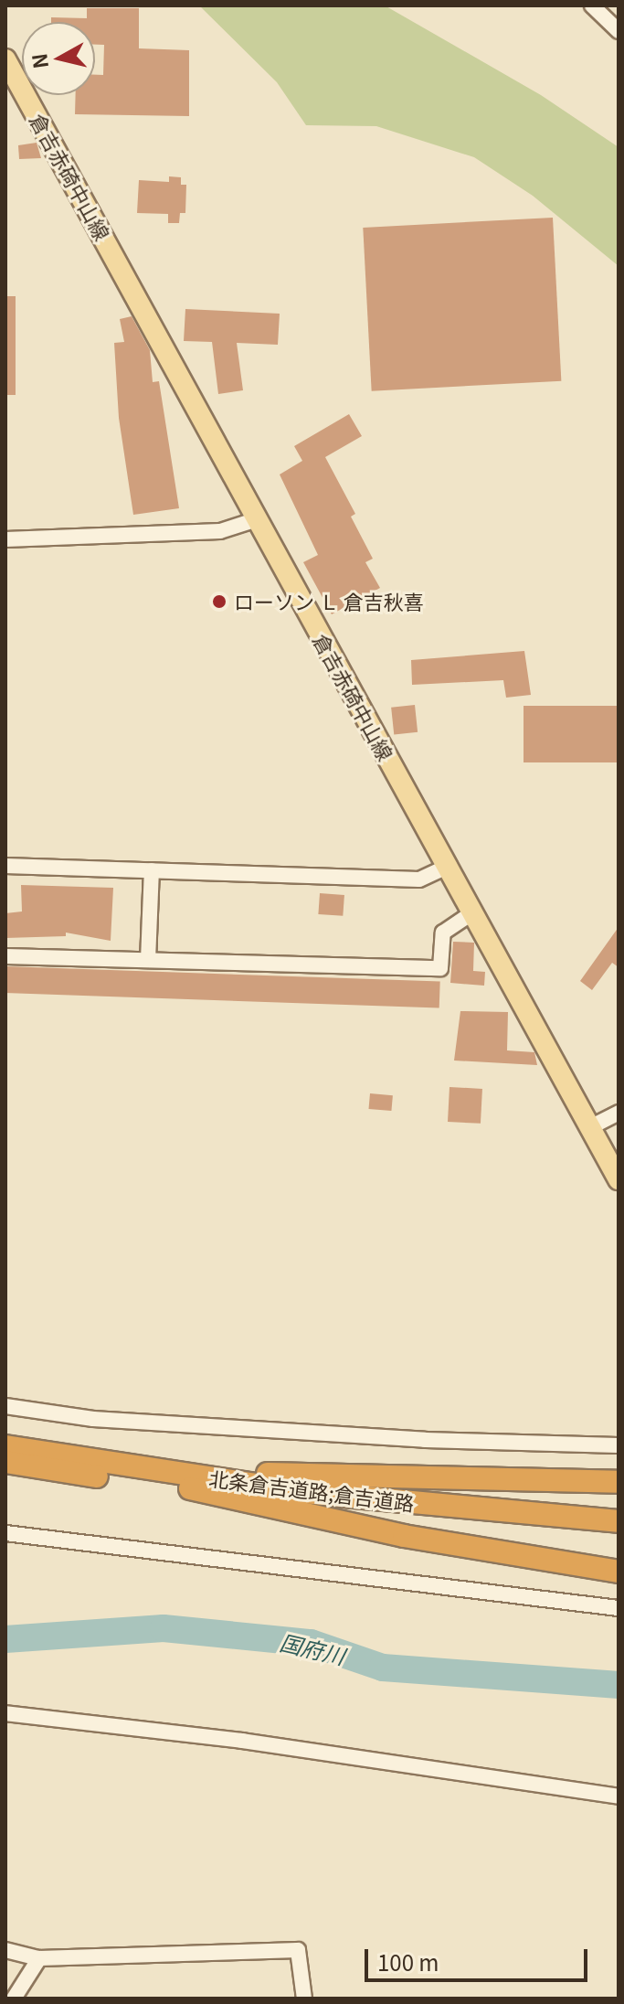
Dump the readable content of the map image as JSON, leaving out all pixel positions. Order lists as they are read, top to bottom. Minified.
{"streets":{"highway":["北条倉吉道路;倉吉道路"],"main road":["倉吉赤碕中山線"]},"water":["国府川"],"places":["ローソン Ｌ 倉吉秋喜"],"scale_bar":"100 m","north":"left"}
